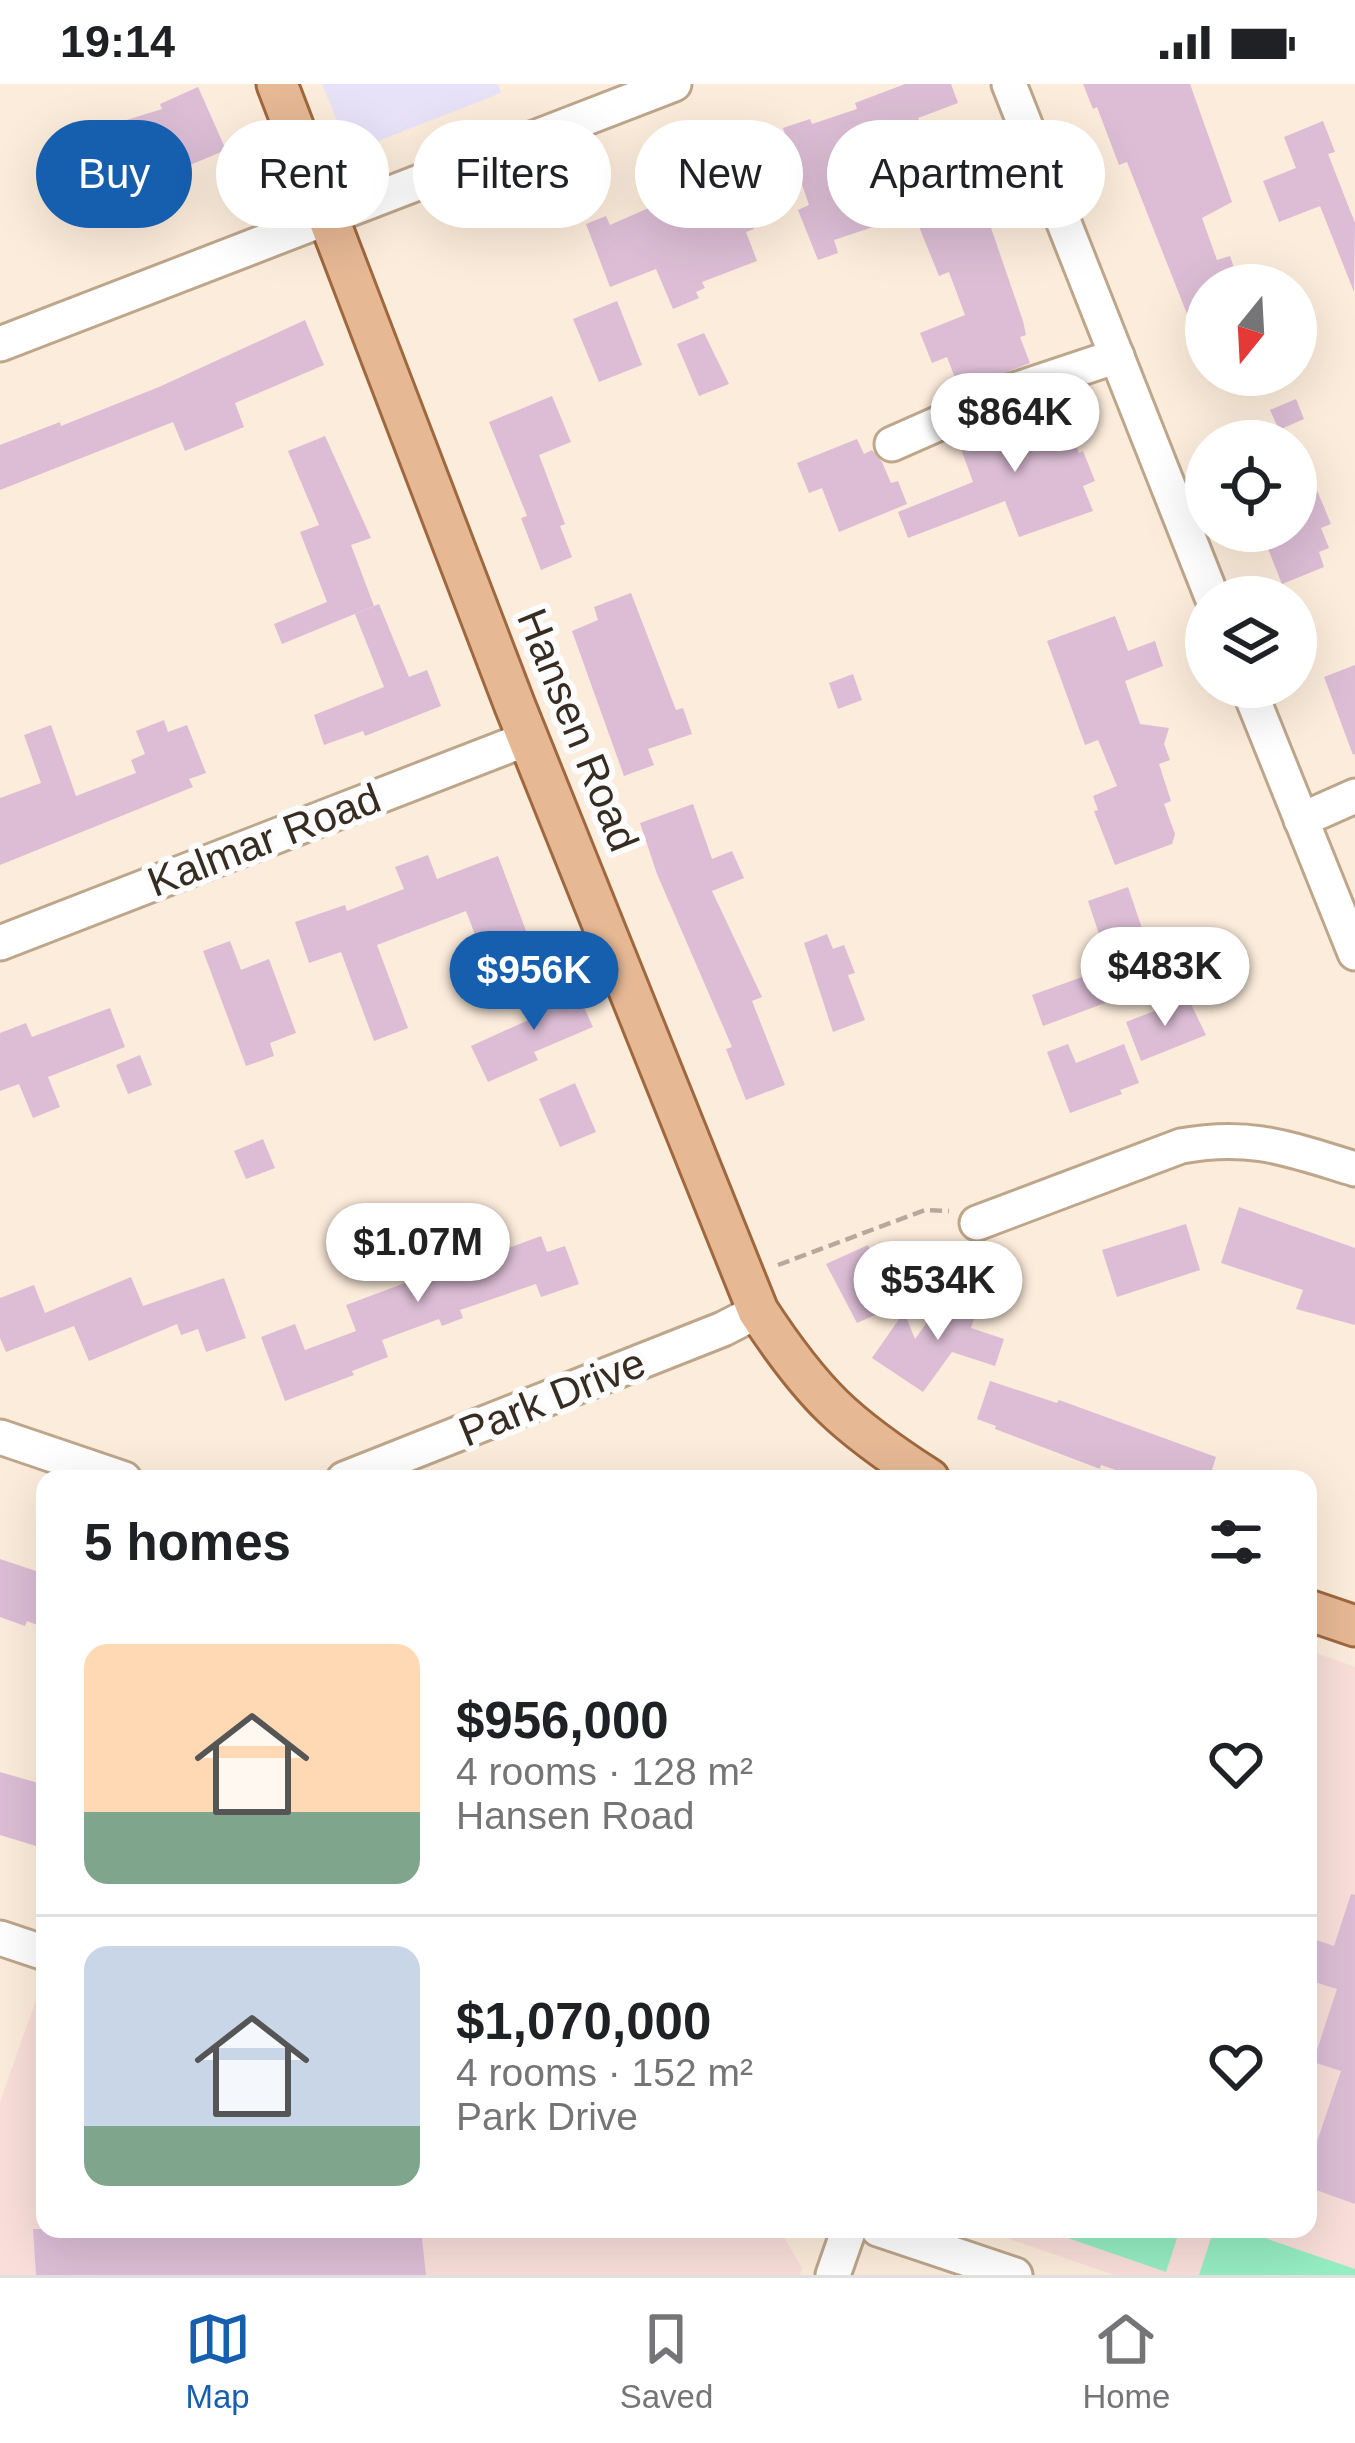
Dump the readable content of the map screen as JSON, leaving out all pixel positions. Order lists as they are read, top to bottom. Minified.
{"streets":{"main road":["Hansen Road"],"street":["Kalmar Road","Park Drive"]},"crossings":[["Hansen Road","Kalmar Road"],["Hansen Road","Park Drive"]],"north":"bottom","page":{"status":"19:14","chip":["Buy","Rent","Filters","New","Apartment"],"price":["$864K","$483K","$956K","$1.07M","$534K"],"heading":"5 homes","list":[{"name":"$956,000","note":"4 rooms · 128 m² · Hansen Road"},{"name":"$1,070,000","note":"4 rooms · 152 m² · Park Drive"}],"tabs":["Map","Saved","Home"]}}
